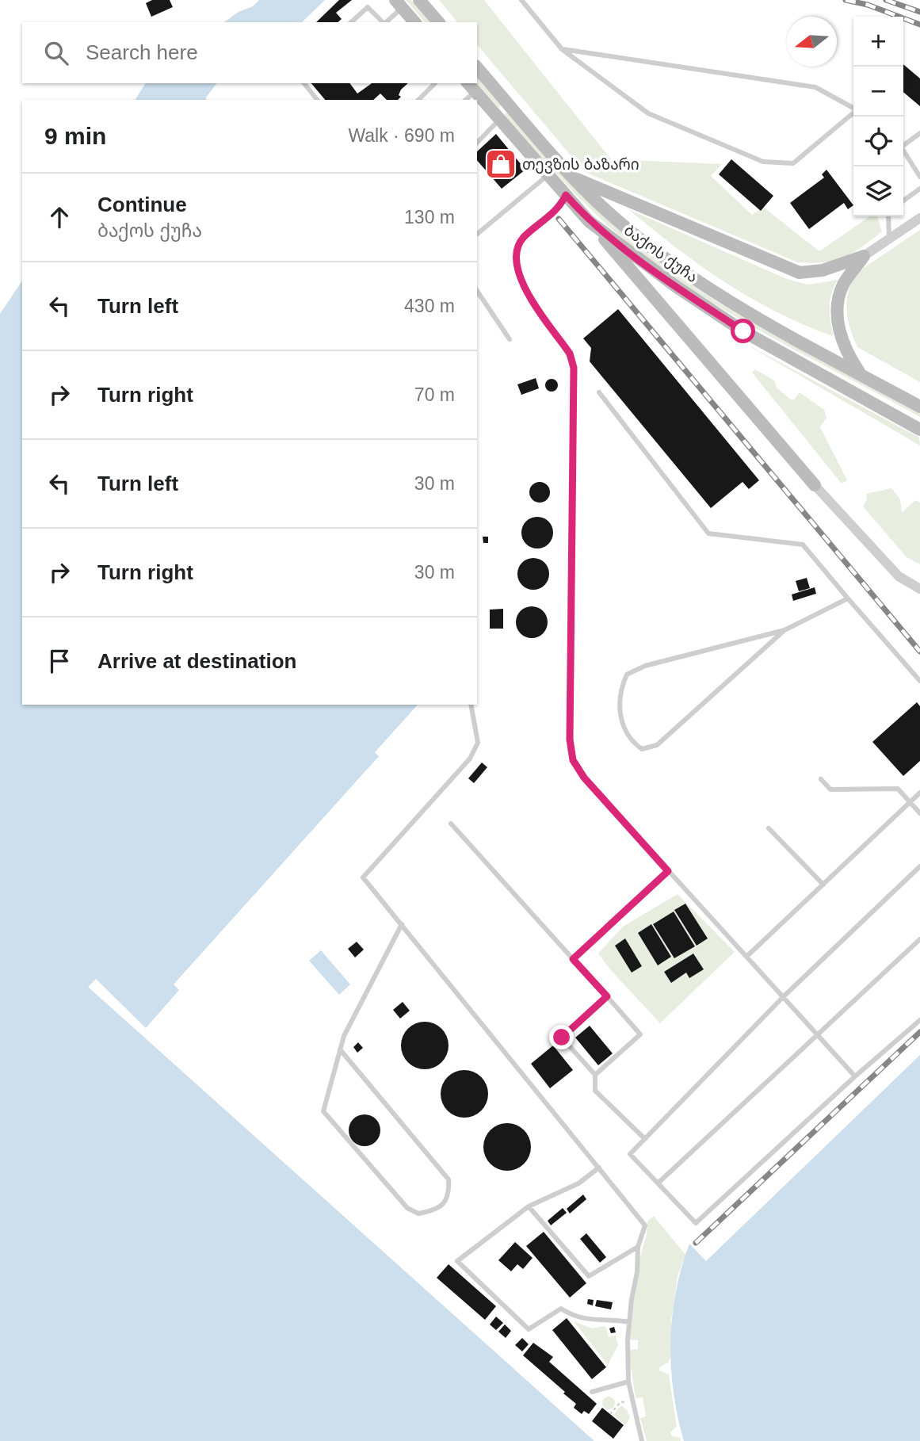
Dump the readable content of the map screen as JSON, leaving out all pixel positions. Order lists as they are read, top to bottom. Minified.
{"streets":{"main road":["ბაქოს ქუჩა"]},"places":{"shop":["თევზის ბაზარი"]},"north":"left","page":{"map_buttons":["+","−"],"search":"Search here","heading":["9 min","Walk · 690 m"],"list":[["Continue","ბაქოს ქუჩა","130 m"],["Turn left","430 m"],["Turn right","70 m"],["Turn left","30 m"],["Turn right","30 m"],"Arrive at destination"]}}
